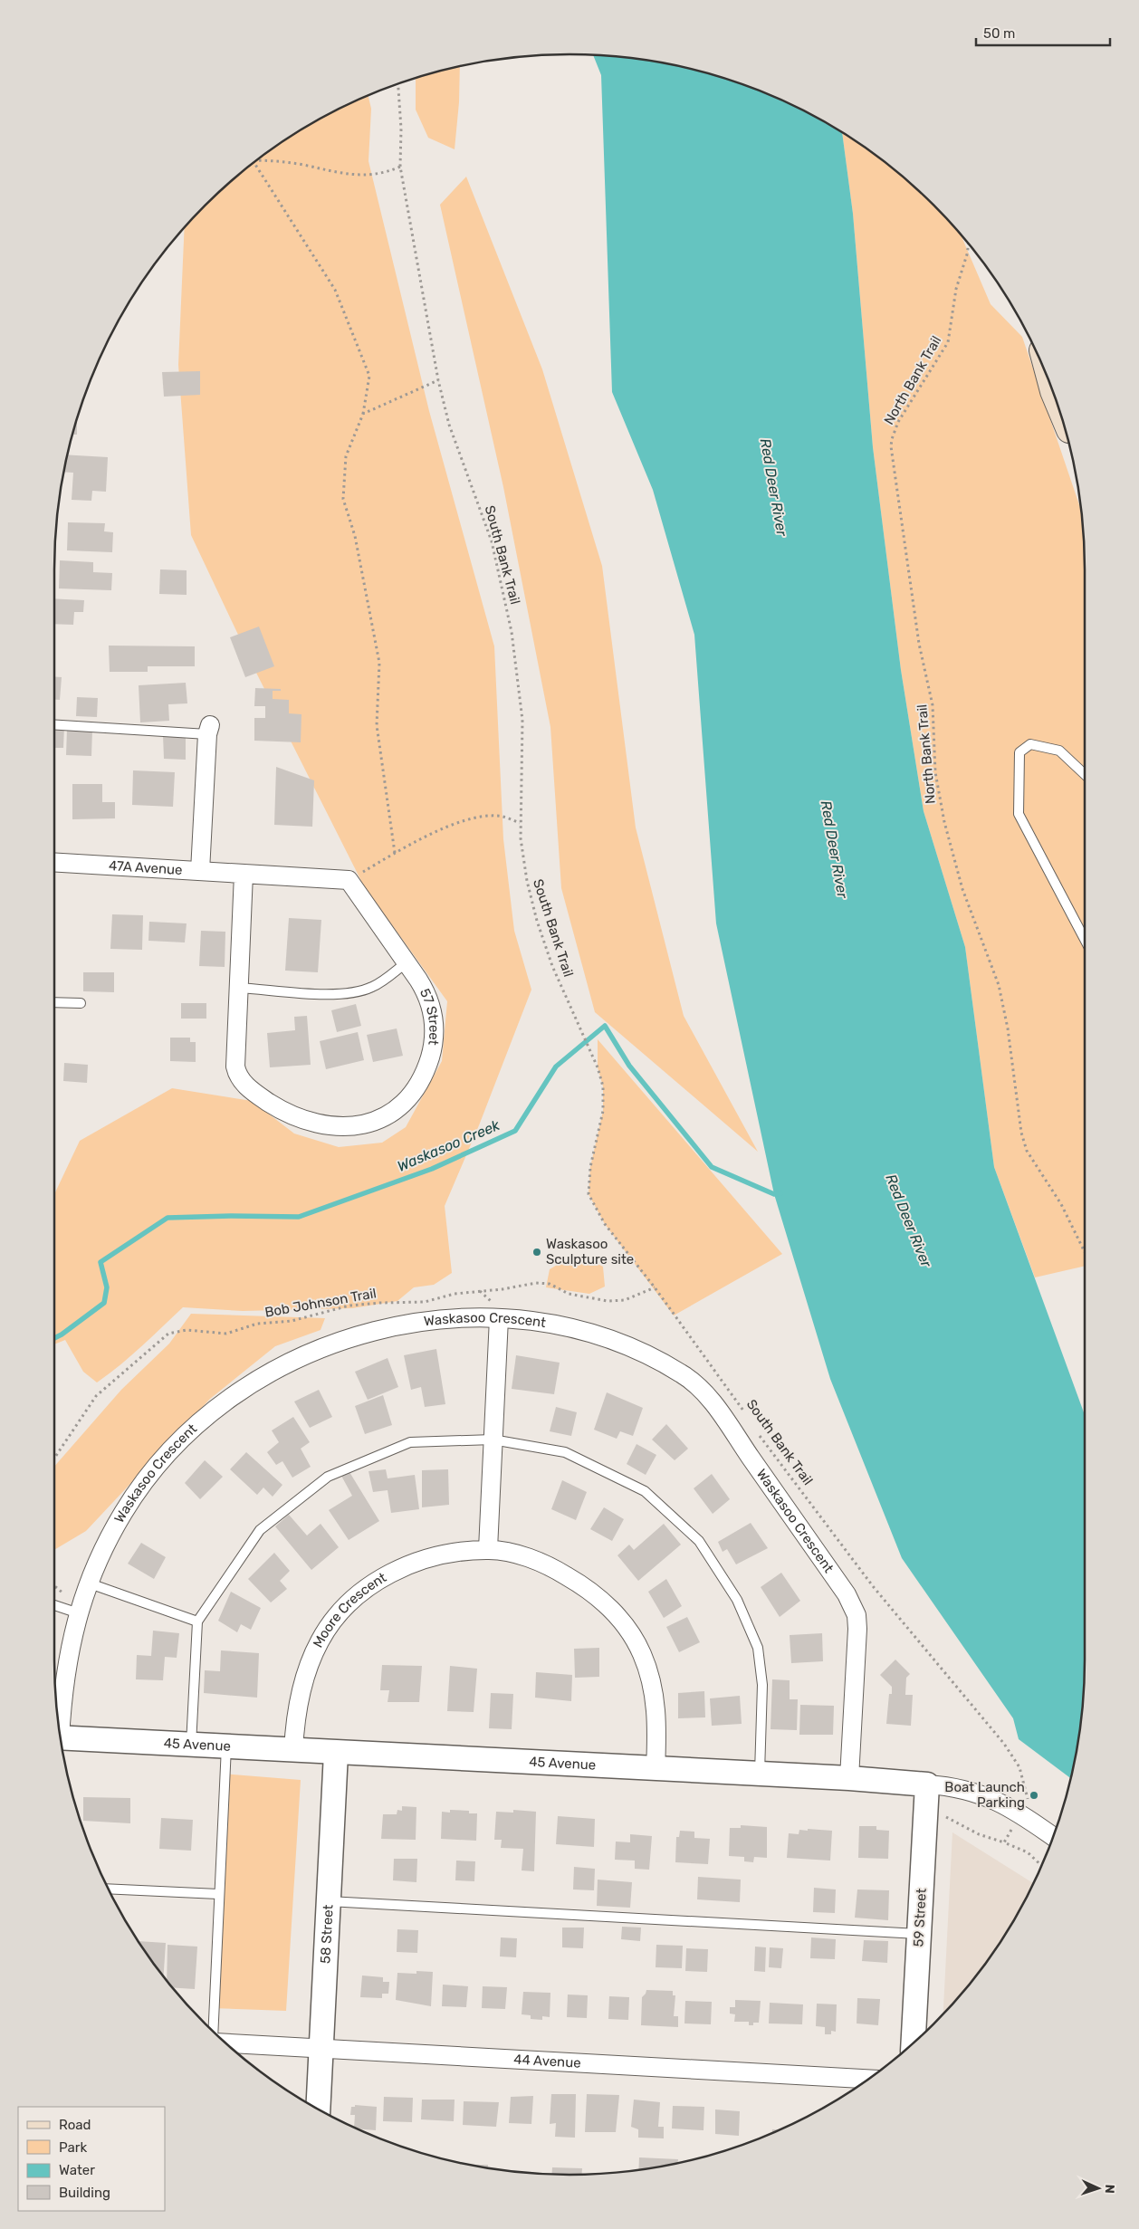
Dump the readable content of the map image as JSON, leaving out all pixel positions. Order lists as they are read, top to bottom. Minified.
{"streets":{"street":["47A Avenue","57 Street","Waskasoo Crescent","Moore Crescent","45 Avenue","59 Street","58 Street","44 Avenue"],"path":["North Bank Trail","South Bank Trail","Bob Johnson Trail"]},"crossings":[["South Bank Trail","Bob Johnson Trail"],["47A Avenue","57 Street"],["Waskasoo Crescent","45 Avenue"],["Moore Crescent","45 Avenue"],["45 Avenue","59 Street"],["45 Avenue","58 Street"],["58 Street","44 Avenue"]],"water":["Red Deer River","Waskasoo Creek"],"places":["Waskasoo Sculpture site","Boat Launch Parking"],"legend":["Road","Park","Water","Building"],"scale_bar":"50 m","north":"right"}
